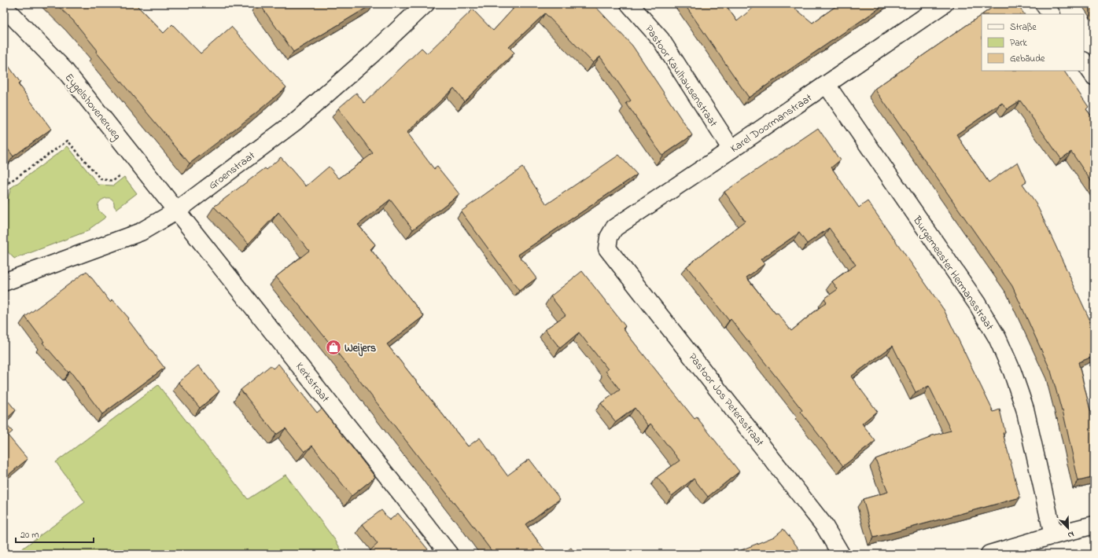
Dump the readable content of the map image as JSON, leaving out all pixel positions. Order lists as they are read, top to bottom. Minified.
{"streets":{"street":["Pastoor Kaulhausenstraat","Eygelshovenerweg","Karel Doormanstraat","Groenstraat","Burgemeester Hermansstraat","Kerkstraat","Pastoor Jos Petersstraat"]},"crossings":[["Pastoor Kaulhausenstraat","Karel Doormanstraat"],["Eygelshovenerweg","Groenstraat"],["Eygelshovenerweg","Kerkstraat"],["Karel Doormanstraat","Burgemeester Hermansstraat"],["Karel Doormanstraat","Pastoor Jos Petersstraat"],["Groenstraat","Kerkstraat"]],"places":{"shop":["Weijers"]},"legend":["Straße","Park","Gebäude"],"scale_bar":"20 m","north":"bottom right"}
